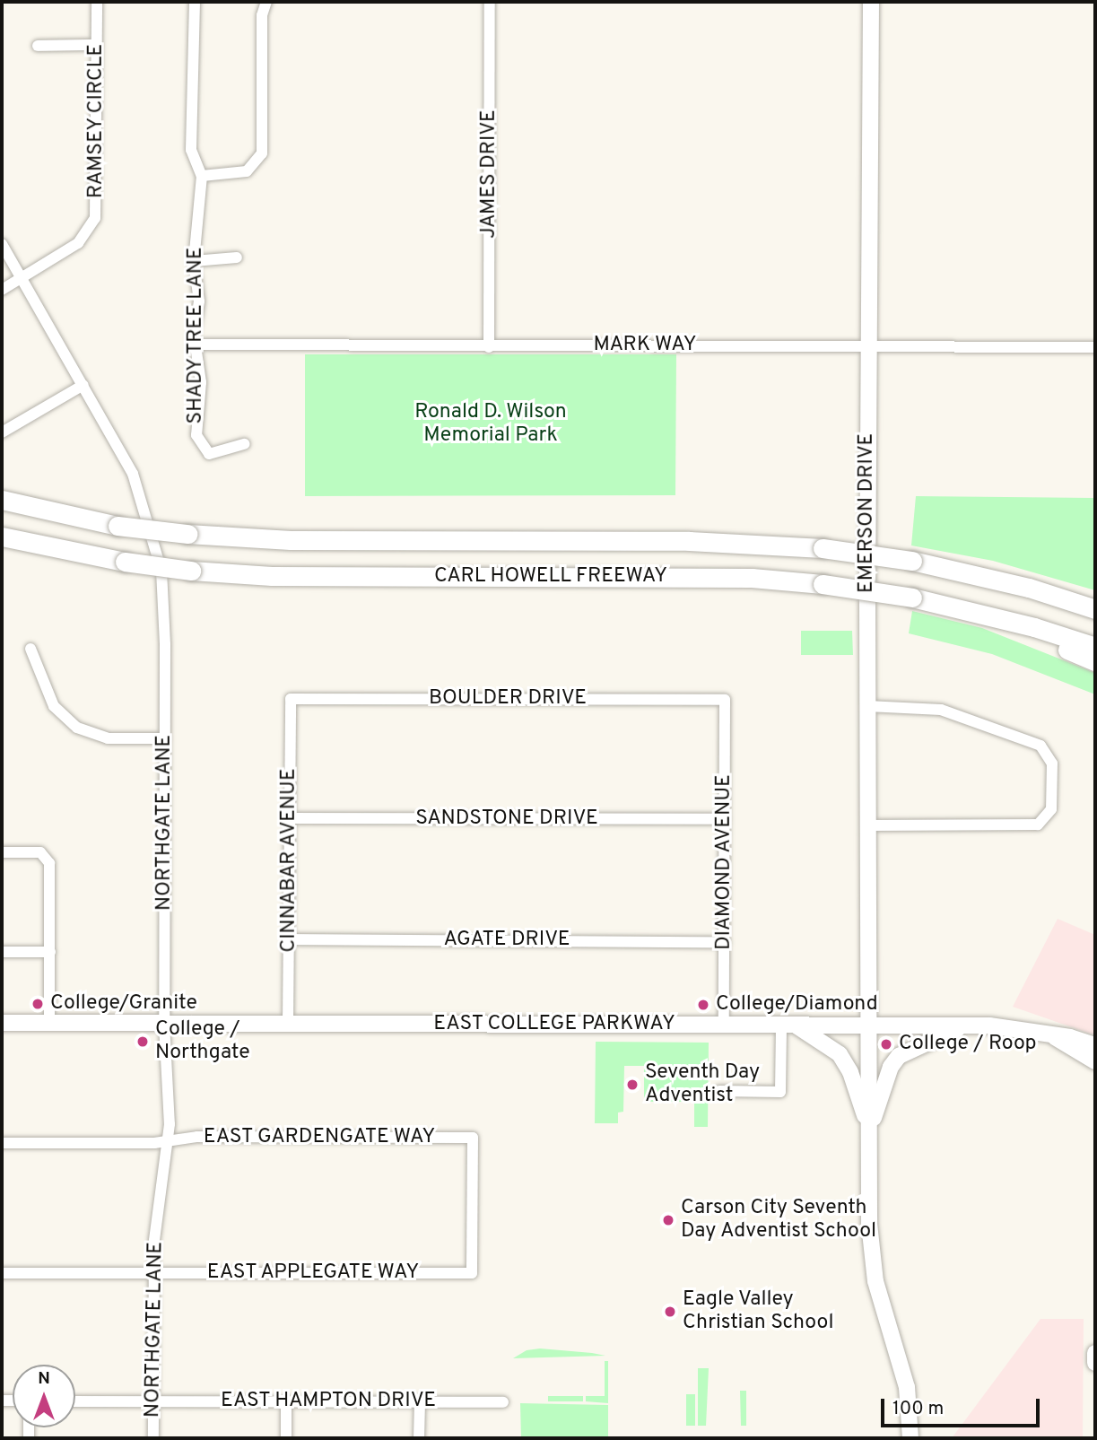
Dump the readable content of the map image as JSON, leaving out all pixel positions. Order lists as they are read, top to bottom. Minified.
{"streets":{"highway":["CARL HOWELL FREEWAY"],"main road":["EMERSON DRIVE","EAST COLLEGE PARKWAY"],"street":["RAMSEY CIRCLE","JAMES DRIVE","SHADY TREE LANE","MARK WAY","BOULDER DRIVE","SANDSTONE DRIVE","NORTHGATE LANE","CINNABAR AVENUE","DIAMOND AVENUE","AGATE DRIVE","EAST GARDENGATE WAY","EAST APPLEGATE WAY","EAST HAMPTON DRIVE"]},"crossings":[["RAMSEY CIRCLE","NORTHGATE LANE"],["JAMES DRIVE","MARK WAY"],["SHADY TREE LANE","MARK WAY"],["MARK WAY","EMERSON DRIVE"],["EMERSON DRIVE","EAST COLLEGE PARKWAY"],["BOULDER DRIVE","CINNABAR AVENUE"],["BOULDER DRIVE","DIAMOND AVENUE"],["SANDSTONE DRIVE","CINNABAR AVENUE"],["SANDSTONE DRIVE","DIAMOND AVENUE"],["NORTHGATE LANE","EAST COLLEGE PARKWAY"],["NORTHGATE LANE","EAST GARDENGATE WAY"],["NORTHGATE LANE","EAST APPLEGATE WAY"],["NORTHGATE LANE","EAST HAMPTON DRIVE"],["CINNABAR AVENUE","AGATE DRIVE"],["CINNABAR AVENUE","EAST COLLEGE PARKWAY"],["DIAMOND AVENUE","AGATE DRIVE"],["DIAMOND AVENUE","EAST COLLEGE PARKWAY"],["EAST GARDENGATE WAY","EAST APPLEGATE WAY"]],"parks":["Ronald D. Wilson Memorial Park"],"places":["College/Granite","College/Diamond","College / Northgate","College / Roop","Seventh Day Adventist","Carson City Seventh Day Adventist School","Eagle Valley Christian School"],"scale_bar":"100 m","north":"top"}
